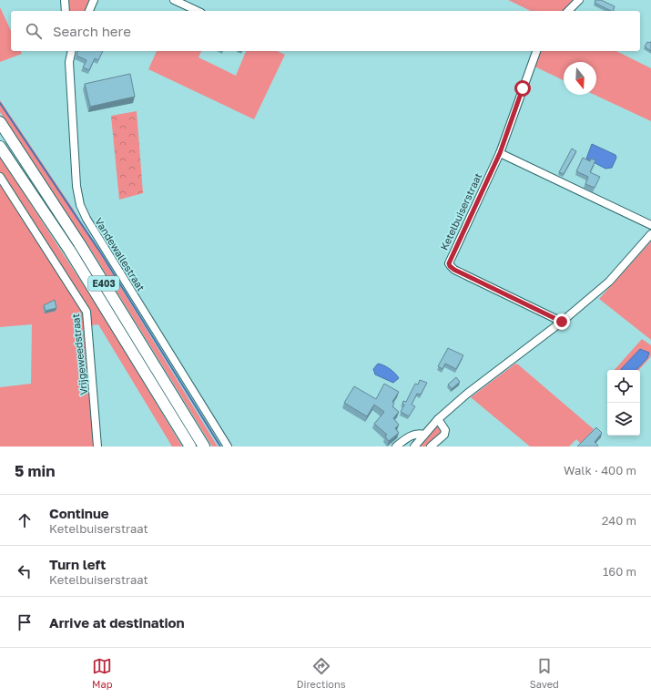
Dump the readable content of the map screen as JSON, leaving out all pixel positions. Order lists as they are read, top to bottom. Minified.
{"streets":{"highway":["E403"],"street":["Ketelbuiserstraat","Vandewallestraat","Vrijgeweedstraat"]},"north":"bottom","page":{"search":"Search here","heading":["5 min","Walk · 400 m"],"list":[["Continue","Ketelbuiserstraat","240 m"],["Turn left","Ketelbuiserstraat","160 m"],"Arrive at destination"],"nav":["Map","Directions","Saved"]}}
